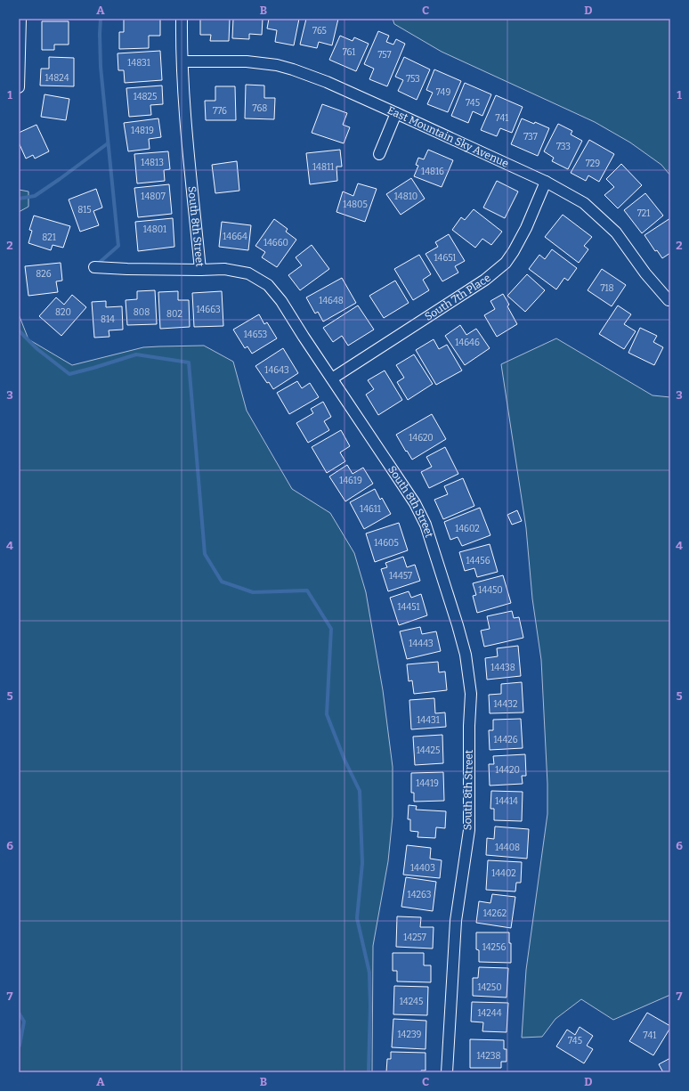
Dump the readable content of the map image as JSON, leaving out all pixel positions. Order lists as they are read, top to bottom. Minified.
{"streets":{"street":["East Mountain Sky Avenue","South 8th Street","South 7th Place"]},"crossings":[["East Mountain Sky Avenue","South 8th Street"],["East Mountain Sky Avenue","South 7th Place"],["South 8th Street","South 7th Place"]],"house_numbers":["765","761","757","14831","14824","753","749","14825","745","768","776","741","14819","737","733","14813","729","14811","14816","14807","14810","14805","815","721","14801","14664","821","14660","14651","826","718","14648","14663","820","808","802","814","14653","14646","14643","14620","14619","14611","14602","14605","14456","14457","14450","14451","14443","14438","14432","14431","14426","14425","14420","14419","14414","14408","14403","14402","14263","14262","14257","14256","14250","14245","14244","14239","741","745","14238"],"grid":{"columns":["A","B","C","D"],"rows":["1","2","3","4","5","6","7"]}}
